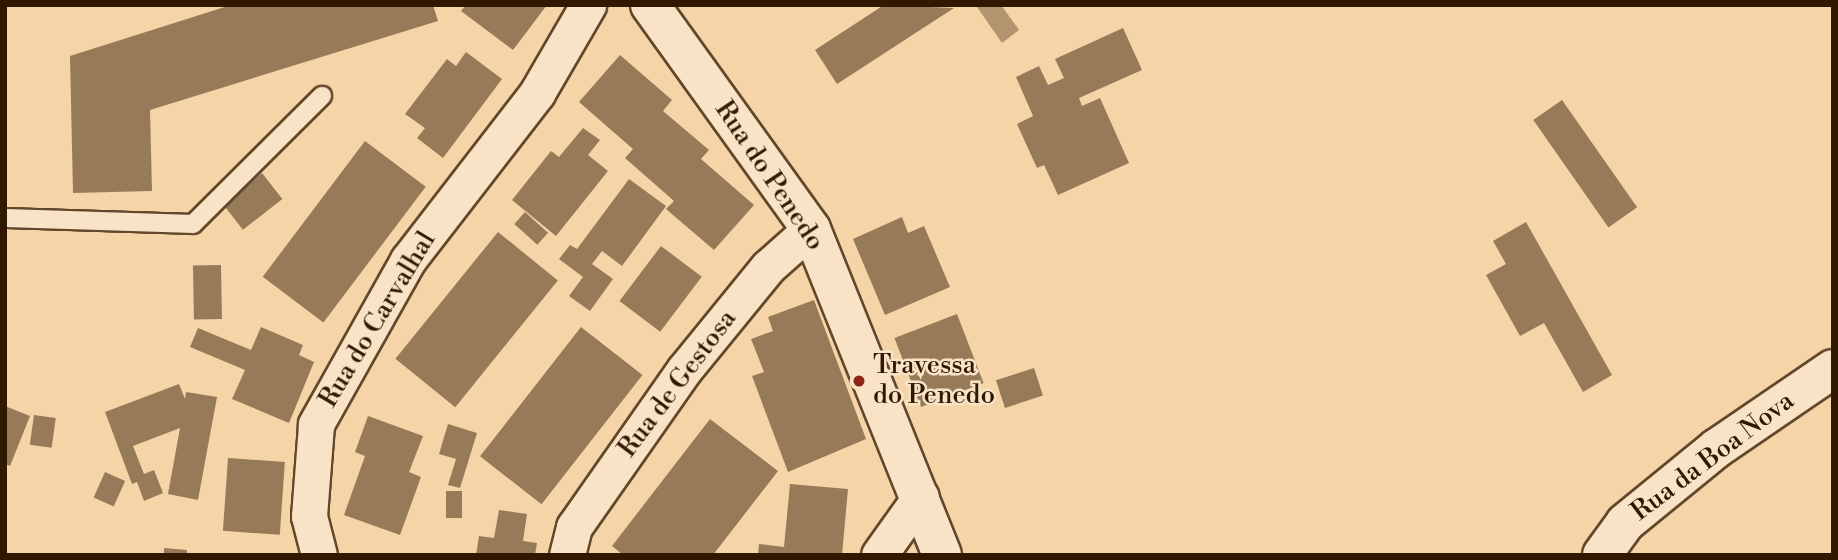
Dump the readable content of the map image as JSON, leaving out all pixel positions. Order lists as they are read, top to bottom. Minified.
{"streets":{"street":["Rua do Penedo","Rua do Carvalhal","Rua de Gestosa","Rua da Boa Nova"]},"crossings":[["Rua do Penedo","Rua de Gestosa"]],"places":["Travessa do Penedo"]}
